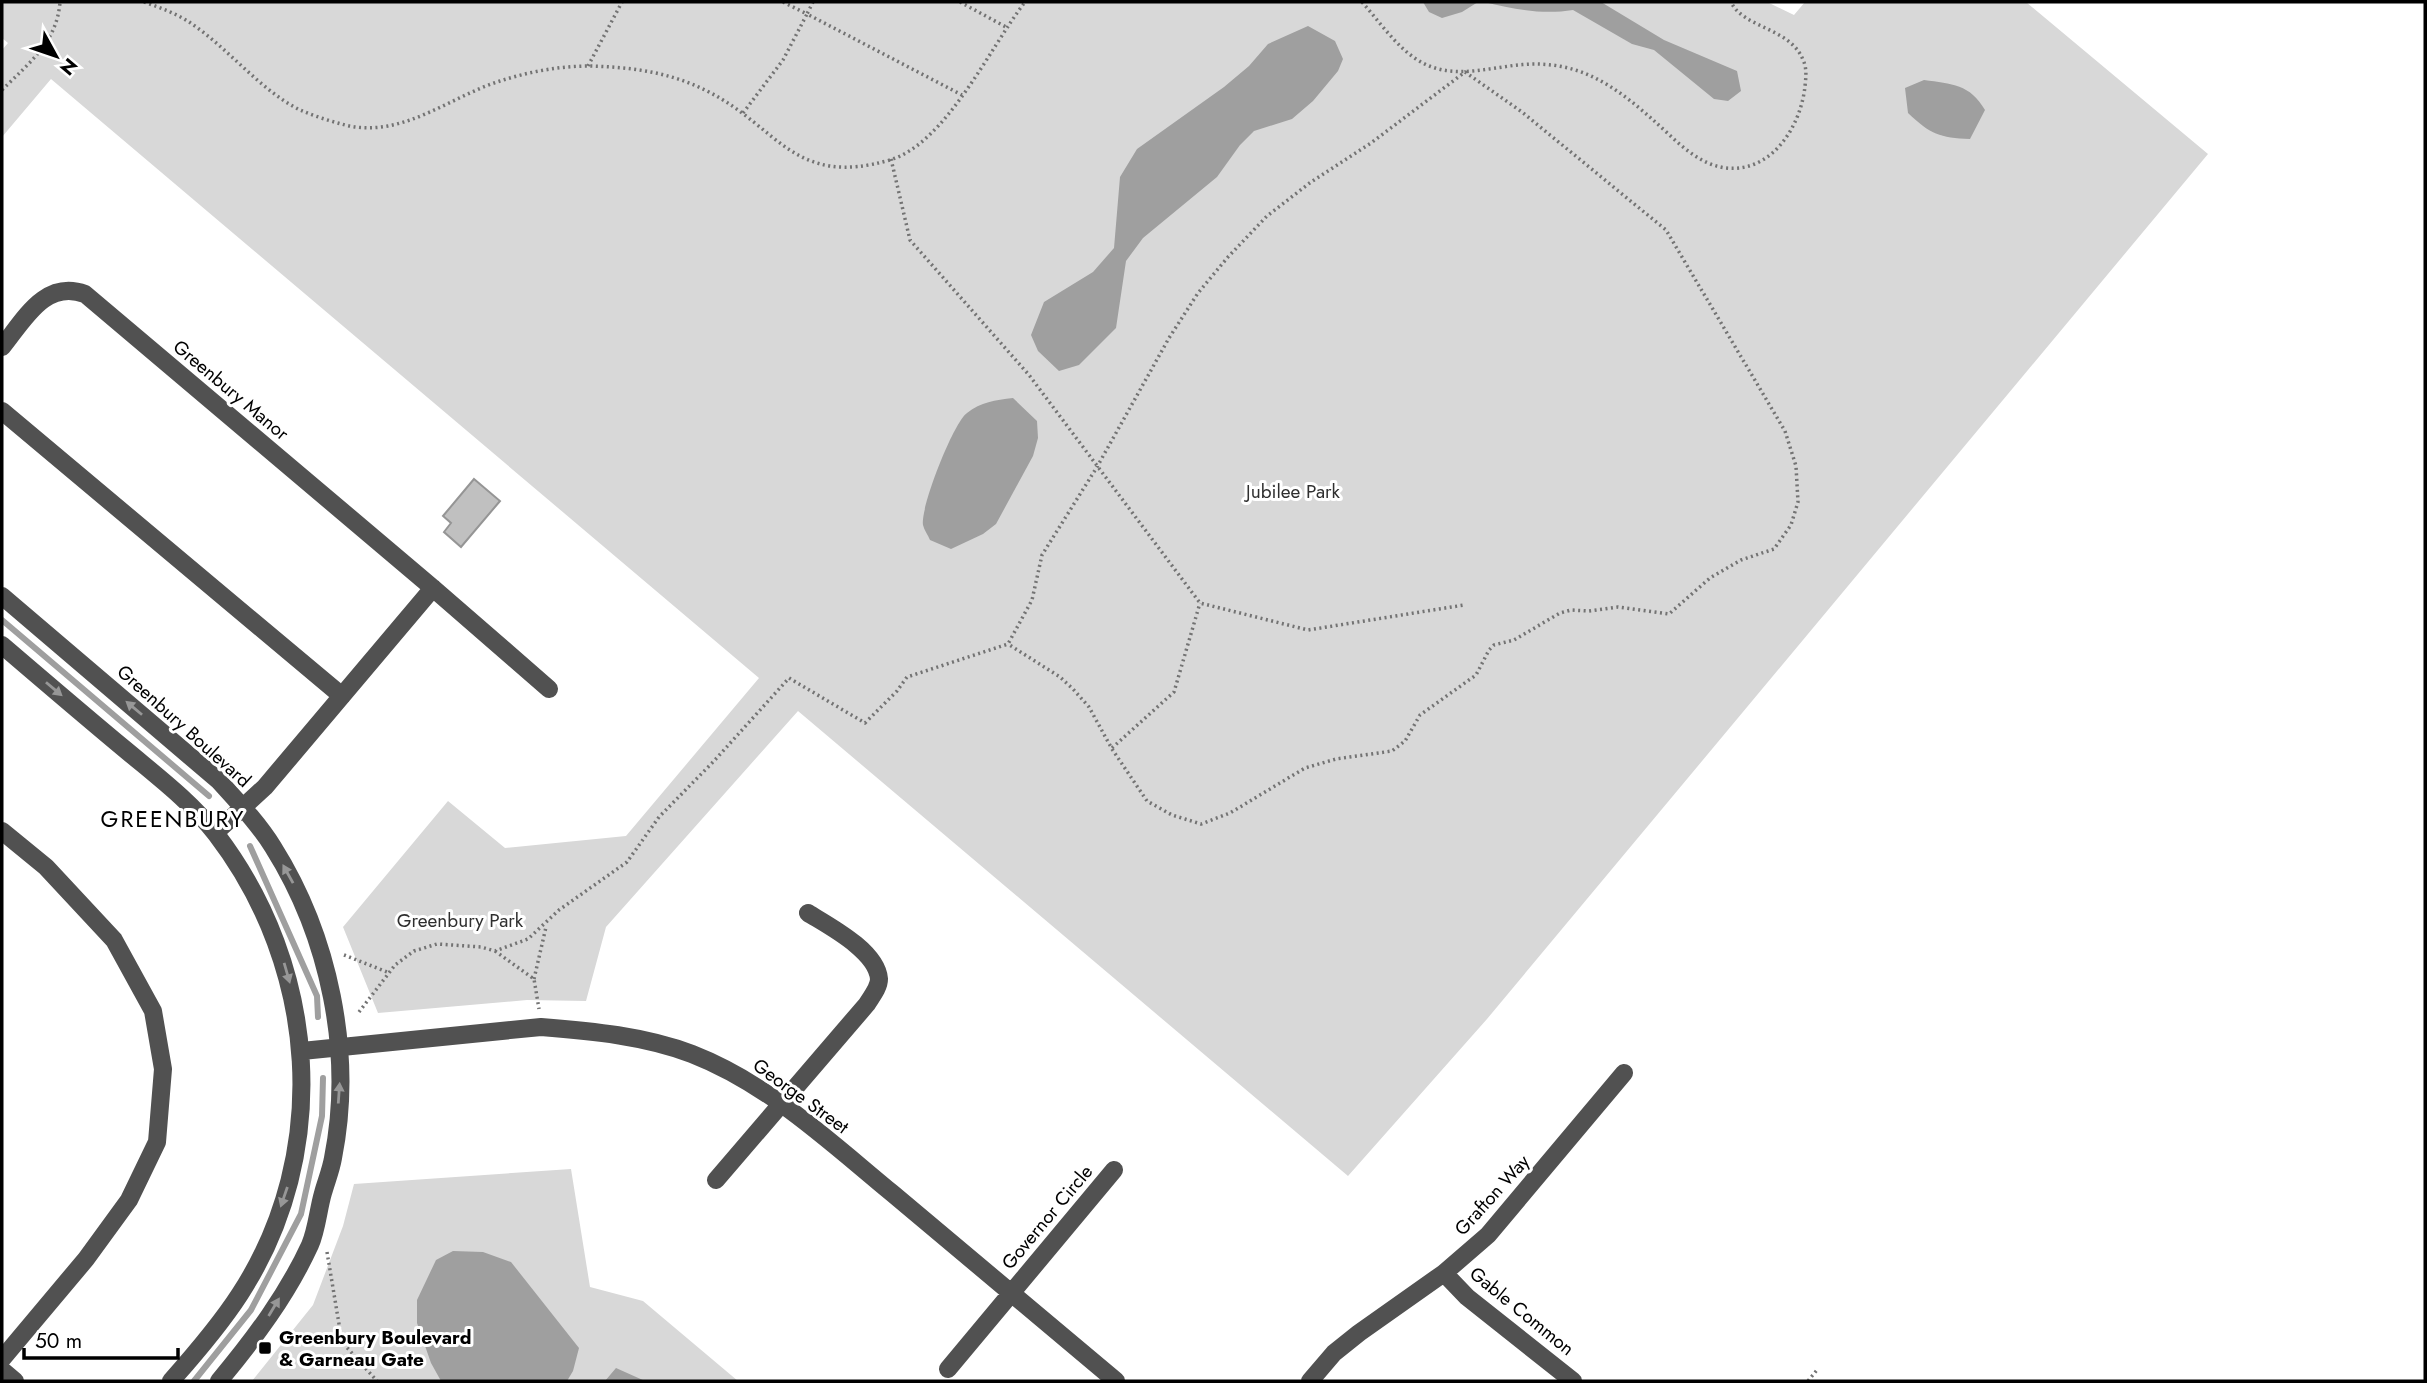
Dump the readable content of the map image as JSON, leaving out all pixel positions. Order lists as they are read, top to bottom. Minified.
{"streets":{"street":["Greenbury Manor","Greenbury Boulevard","George Street","Grafton Way","Governor Circle","Gable Common"]},"crossings":[["Greenbury Boulevard","George Street"],["George Street","Governor Circle"],["Grafton Way","Gable Common"]],"one_way":["Greenbury Boulevard"],"districts":["GREENBURY"],"parks":["Jubilee Park","Greenbury Park"],"places":{"transit":["Greenbury Boulevard & Garneau Gate"]},"scale_bar":"50 m","north":"bottom right"}
